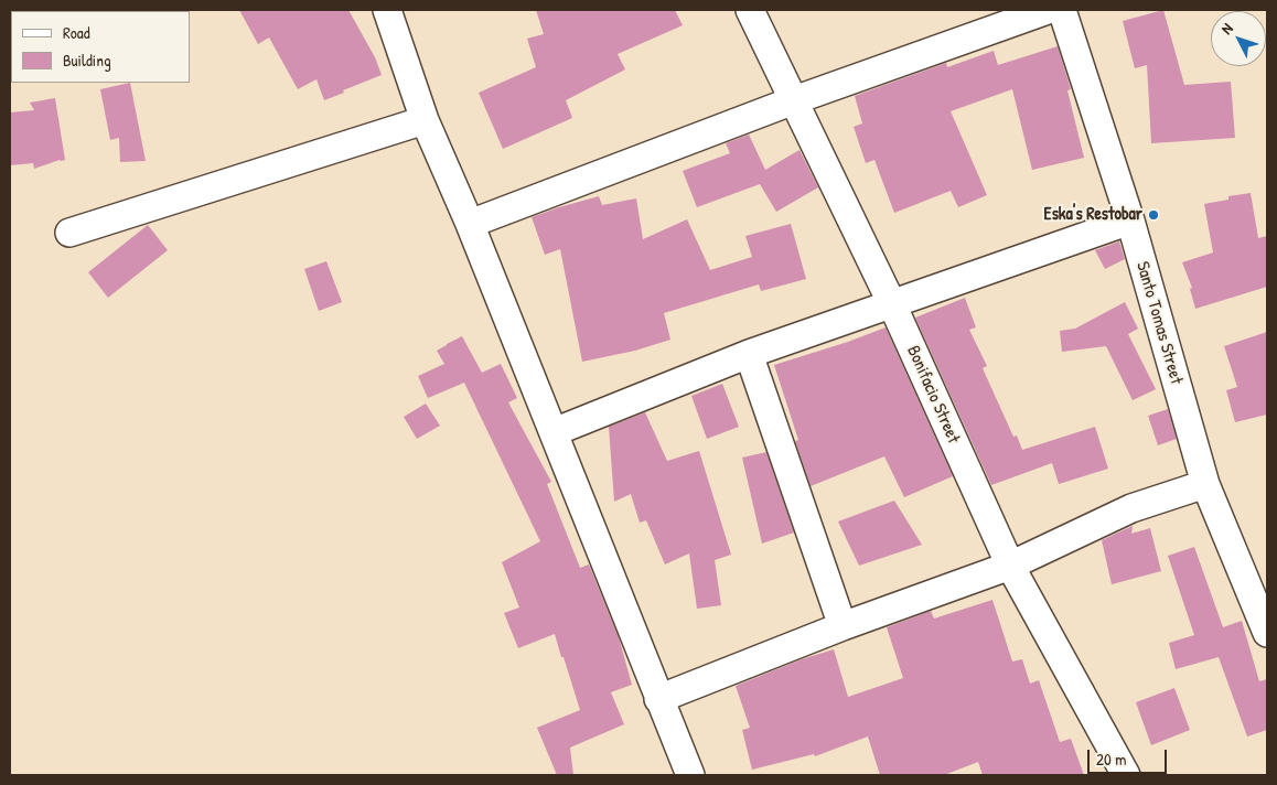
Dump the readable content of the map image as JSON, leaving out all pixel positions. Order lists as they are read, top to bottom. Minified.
{"streets":{"street":["Santo Tomas Street","Bonifacio Street"]},"places":["Eska's Restobar"],"legend":["Road","Building"],"scale_bar":"20 m","north":"top left"}
